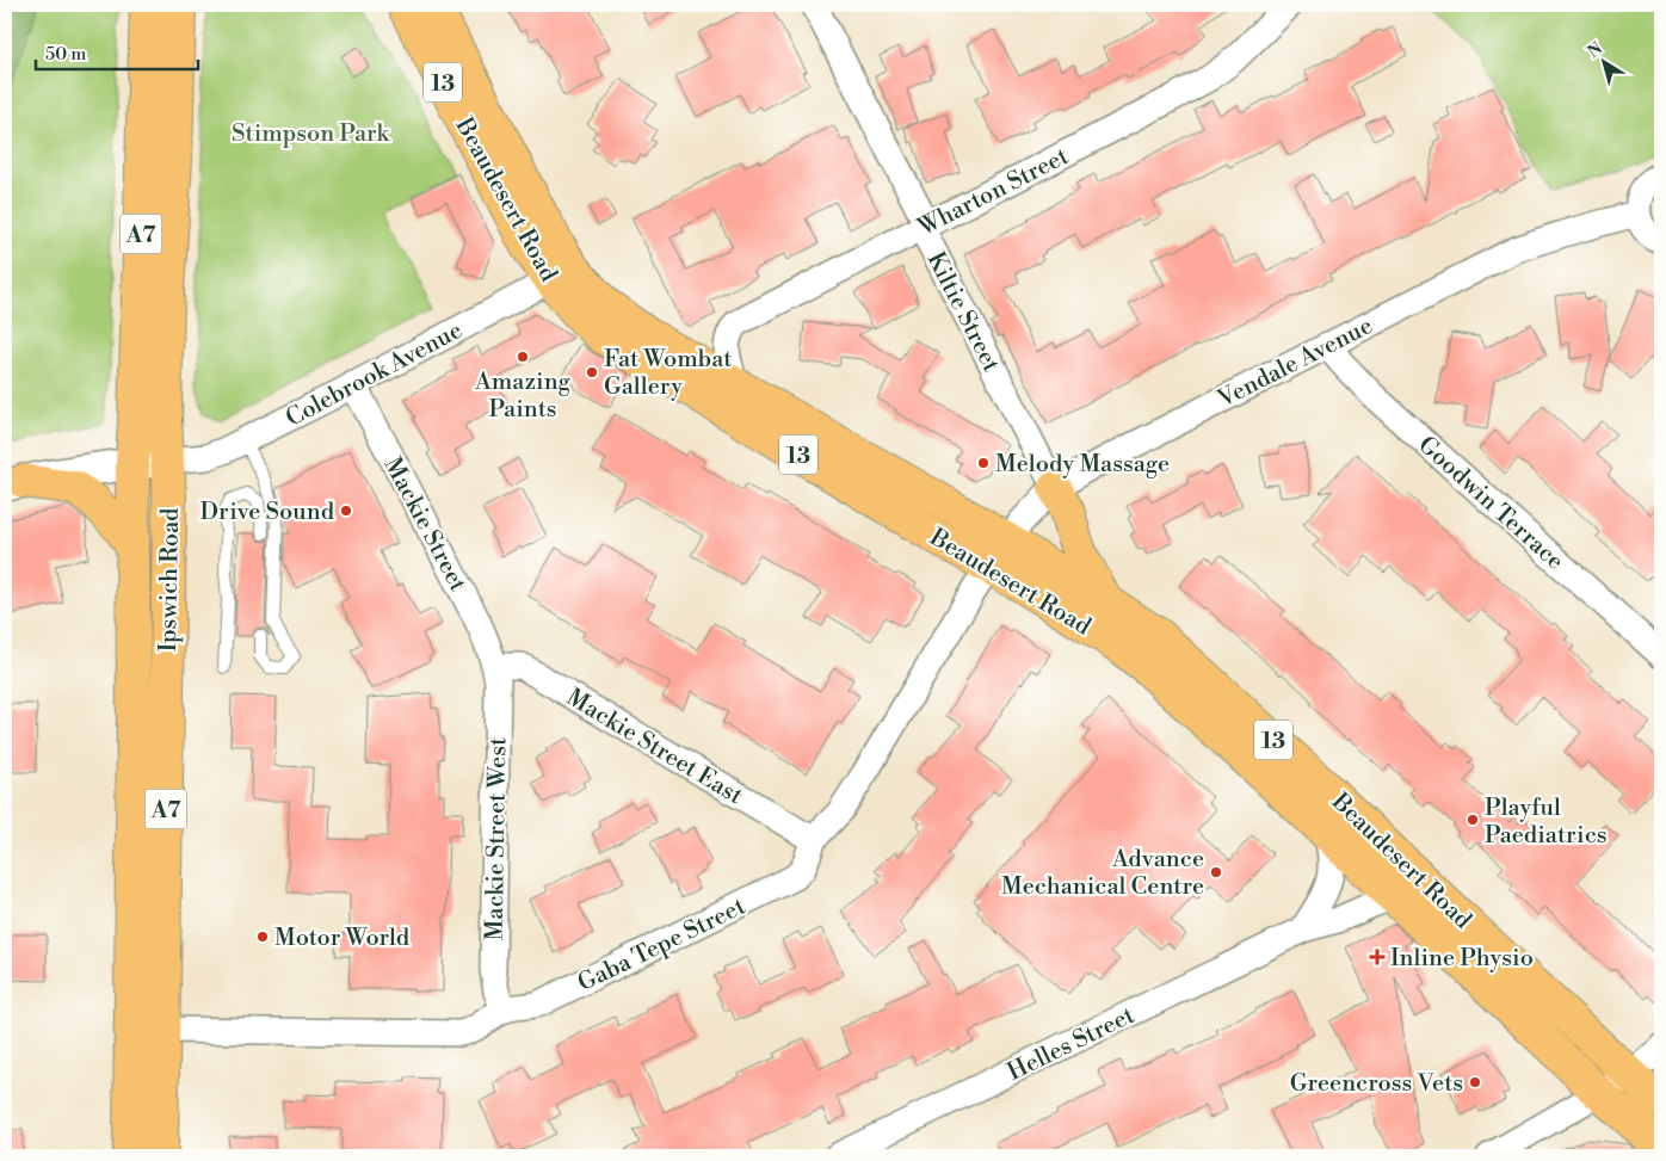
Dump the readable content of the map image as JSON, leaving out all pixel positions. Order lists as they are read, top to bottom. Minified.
{"streets":{"highway":["13","Beaudesert Road","A7","Ipswich Road"],"street":["Wharton Street","Kiltie Street","Vendale Avenue","Colebrook Avenue","Goodwin Terrace","Mackie Street","Mackie Street East","Mackie Street West","Gaba Tepe Street","Helles Street"]},"crossings":[["Wharton Street","Beaudesert Road"],["Wharton Street","Kiltie Street"],["Beaudesert Road","Vendale Avenue"],["Beaudesert Road","Colebrook Avenue"],["Beaudesert Road","Gaba Tepe Street"],["Beaudesert Road","Helles Street"],["Kiltie Street","Vendale Avenue"],["Vendale Avenue","Goodwin Terrace"],["Vendale Avenue","Gaba Tepe Street"],["Colebrook Avenue","Mackie Street"],["Colebrook Avenue","Ipswich Road"],["Mackie Street","Mackie Street East"],["Mackie Street","Mackie Street West"],["Ipswich Road","Gaba Tepe Street"],["Mackie Street East","Mackie Street West"],["Mackie Street East","Gaba Tepe Street"],["Mackie Street West","Gaba Tepe Street"]],"parks":["Stimpson Park"],"places":{"other":["Amazing Paints","Fat Wombat Gallery","Melody Massage","Drive Sound","Playful Paediatrics","Advance Mechanical Centre","Motor World","Greencross Vets"],"health":["Inline Physio"]},"scale_bar":"50 m","north":"top left"}
